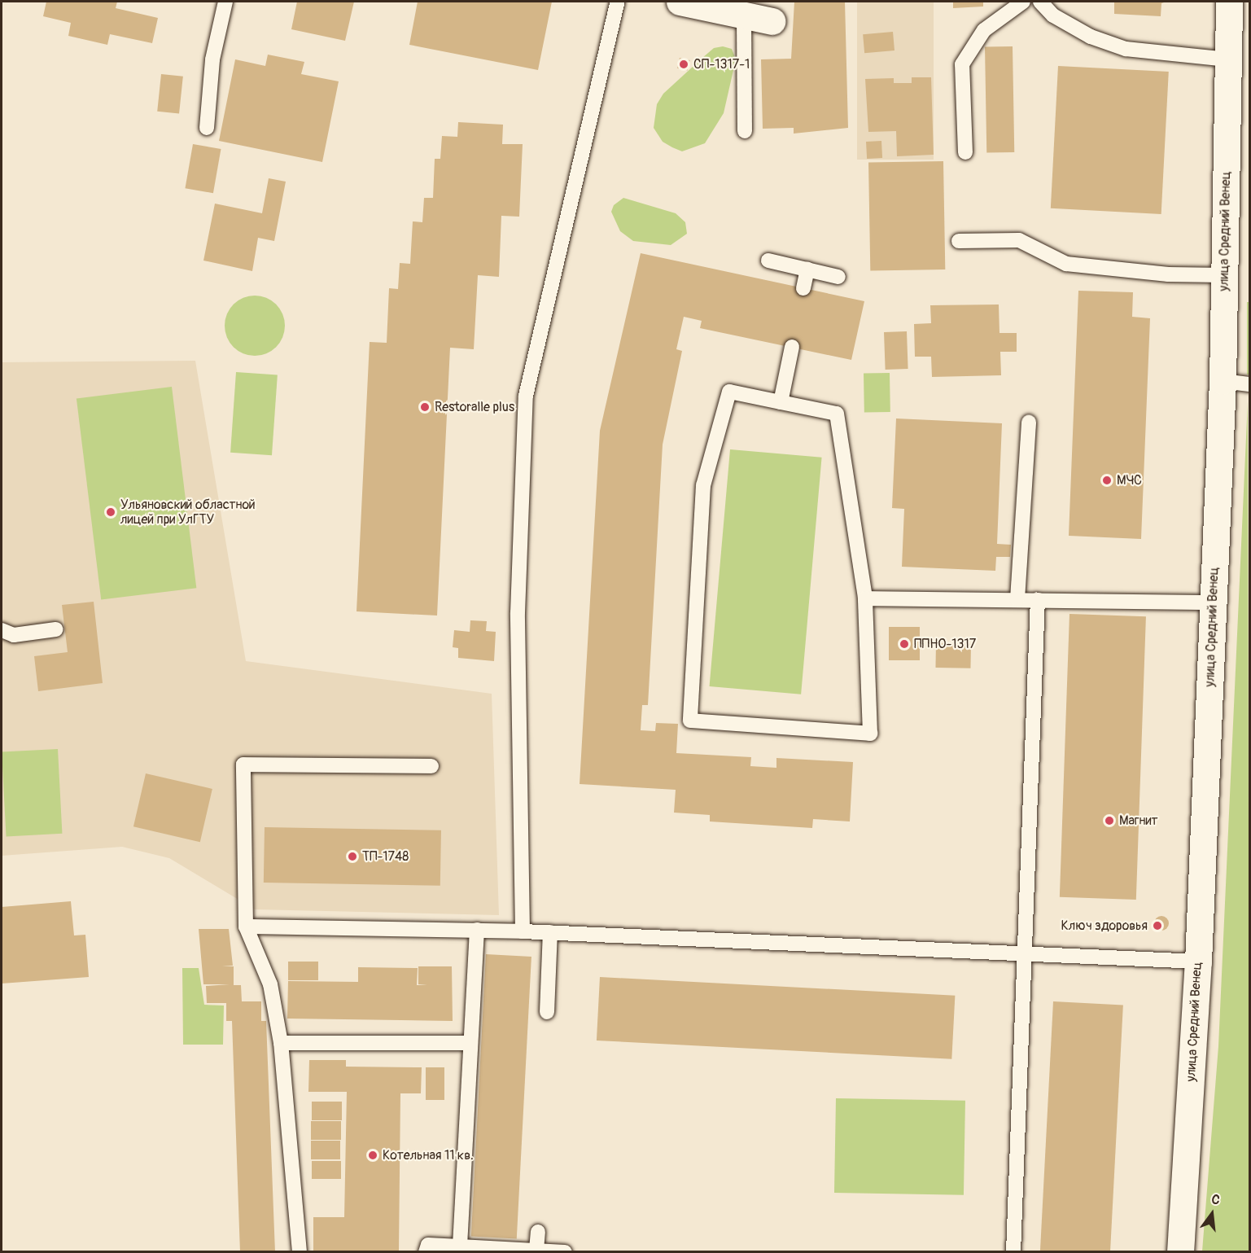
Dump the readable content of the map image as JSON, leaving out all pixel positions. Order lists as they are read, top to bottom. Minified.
{"streets":{"street":["улица Средний Венец"]},"places":["СП-1317-1","Restoralle plus","МЧС","Ульяновский областной лицей при УлГТУ","ППНО-1317","Магнит","ТП-1748","Ключ здоровья","Котельная 11 кв."],"north":"top"}
